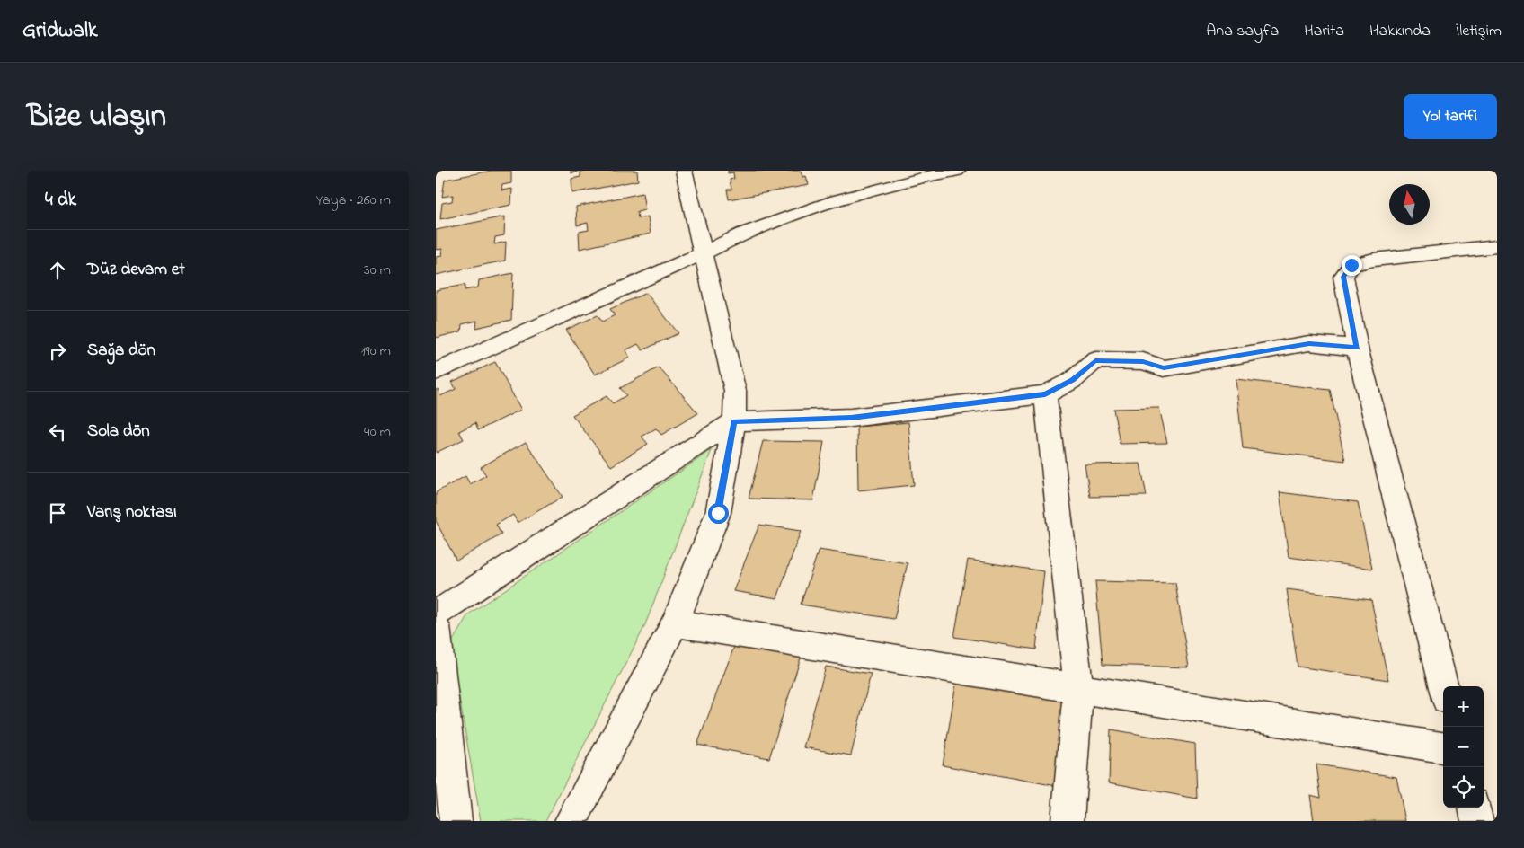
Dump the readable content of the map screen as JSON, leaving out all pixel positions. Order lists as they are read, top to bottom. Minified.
{"north":"top","page":{"header":"Gridwalk","nav":["Ana sayfa","Harita","Hakkında","İletişim"],"title":"Bize ulaşın","buttons":"Yol tarifi","heading":["4 dk","Yaya · 260 m"],"list":[["Düz devam et","30 m"],["Sağa dön","190 m"],["Sola dön","40 m"],"Varış noktası"],"map_buttons":["+","−"]}}
